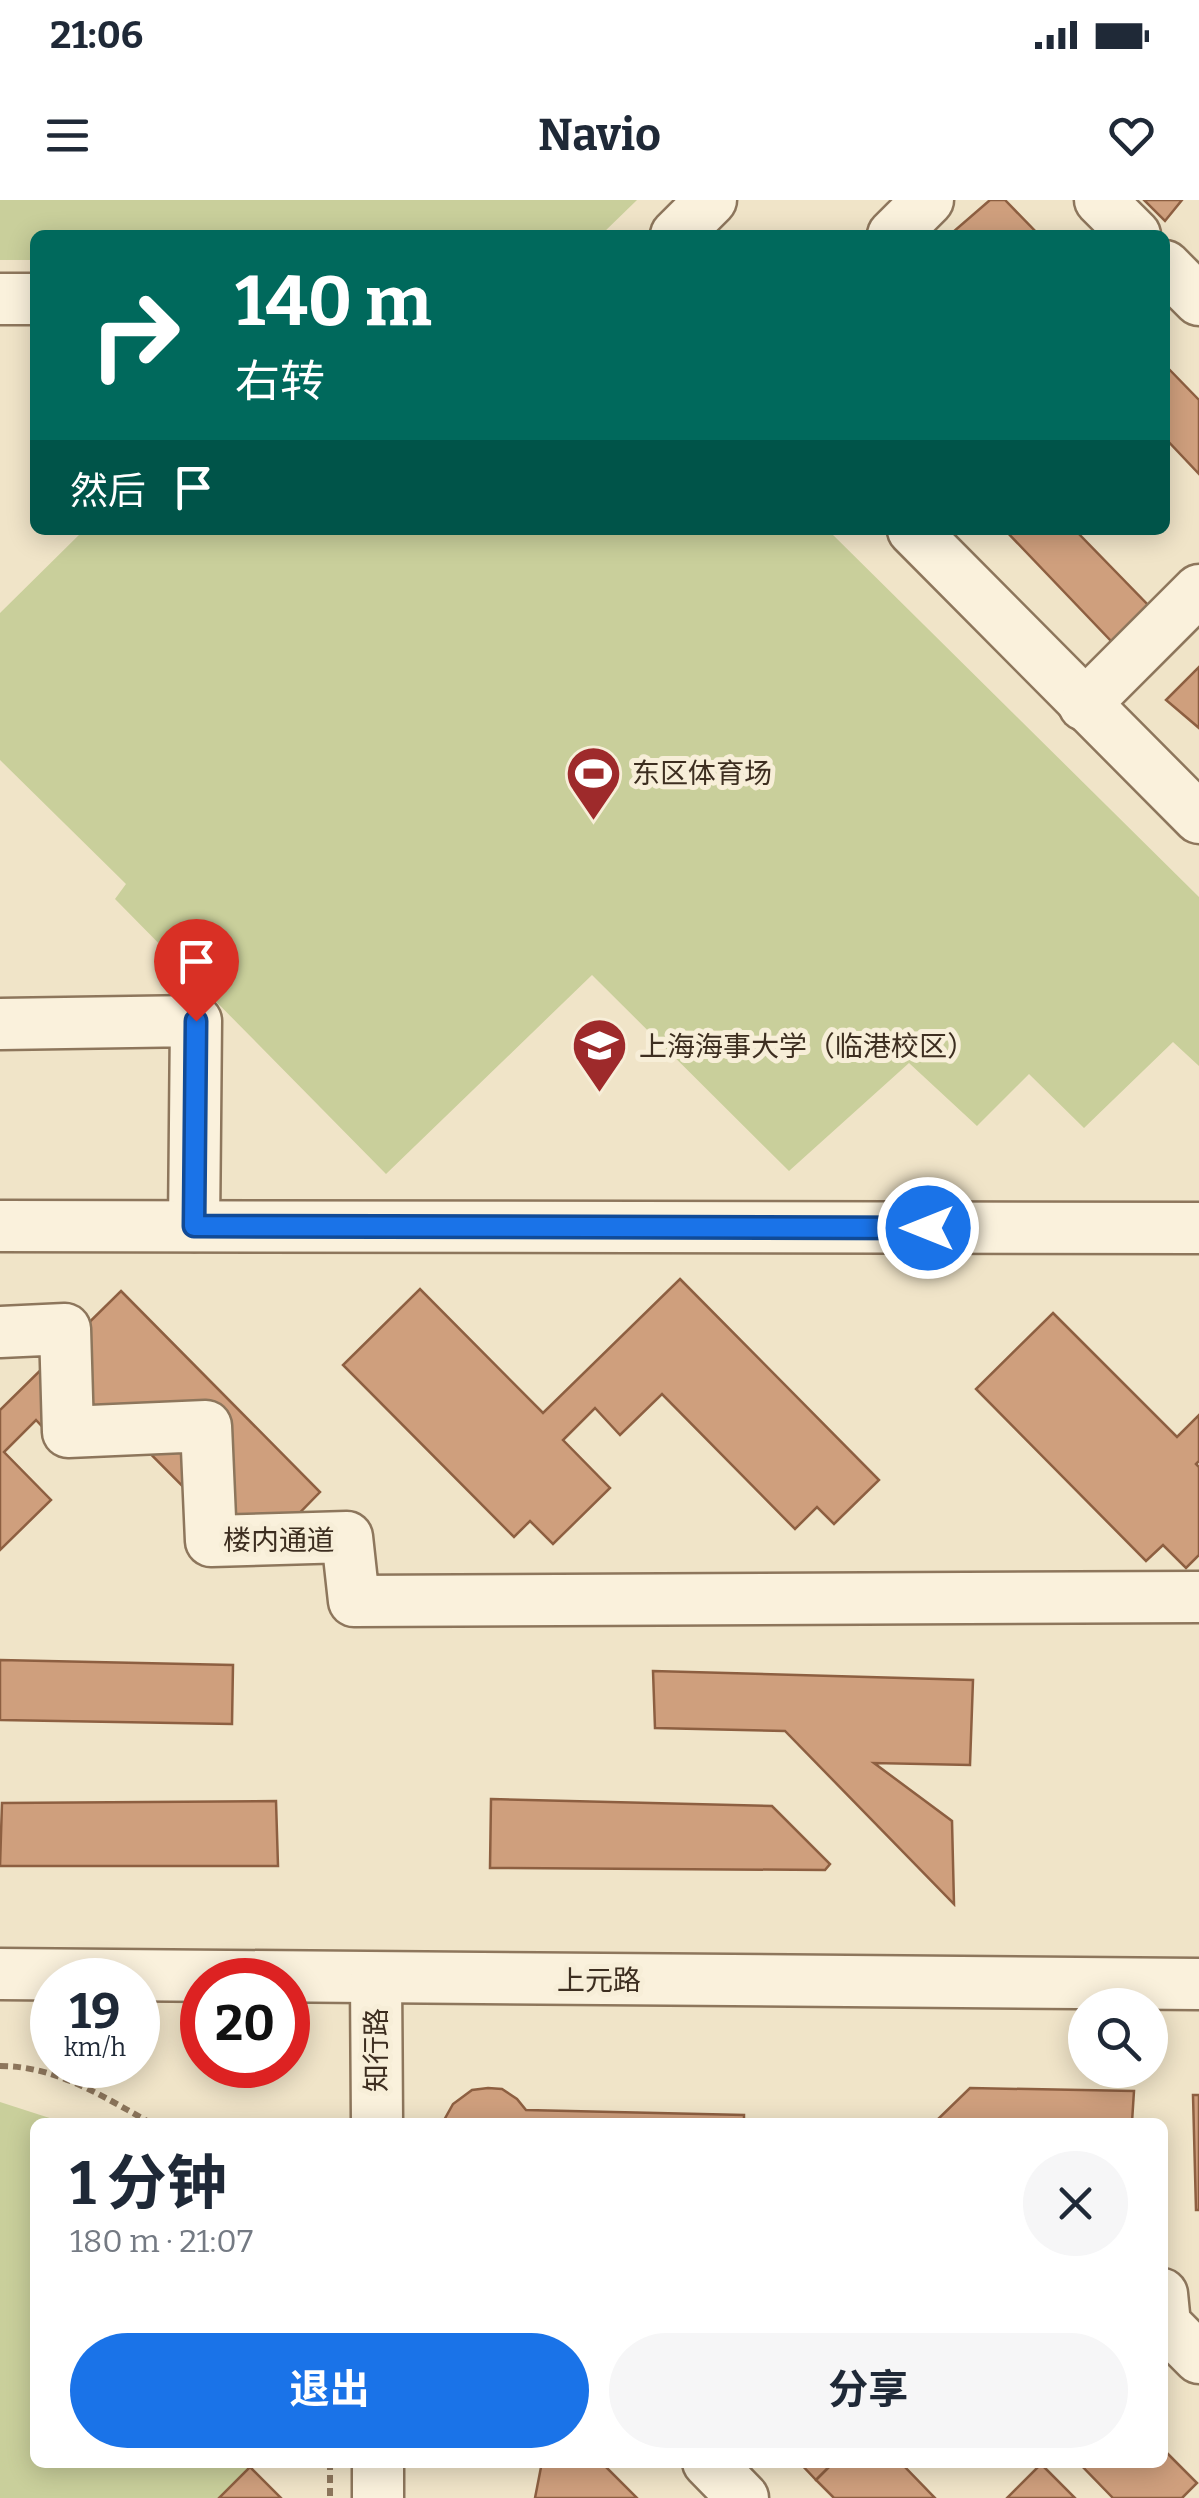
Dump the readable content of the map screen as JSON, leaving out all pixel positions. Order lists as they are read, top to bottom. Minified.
{"streets":{"street":["楼内通道","上元路","知行路"]},"crossings":[["上元路","知行路"]],"places":{"sports":["东区体育场"],"school or university":["上海海事大学（临港校区）"]},"page":{"status":"21:06","header":"Navio","turn":["140 m","右转"],"then":"然后","speed":"19 km/h","limit":"20","heading":["1 分钟","180 m · 21:07"],"buttons":["退出","分享"]}}
